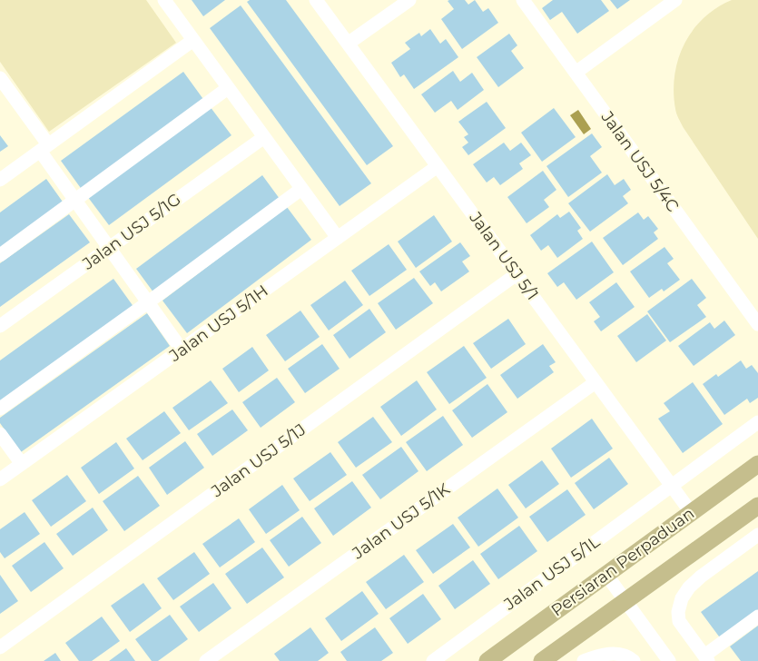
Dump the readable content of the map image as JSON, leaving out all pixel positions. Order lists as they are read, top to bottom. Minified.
{"streets":{"main road":["Persiaran Perpaduan"],"street":["Jalan USJ 5/4C","Jalan USJ 5/1G","Jalan USJ 5/1","Jalan USJ 5/1H","Jalan USJ 5/1J","Jalan USJ 5/1K","Jalan USJ 5/1L"]},"crossings":[["Jalan USJ 5/1","Jalan USJ 5/1H"],["Jalan USJ 5/1","Jalan USJ 5/1J"],["Jalan USJ 5/1","Jalan USJ 5/1K"],["Jalan USJ 5/1","Persiaran Perpaduan"],["Jalan USJ 5/1","Jalan USJ 5/1L"]]}
